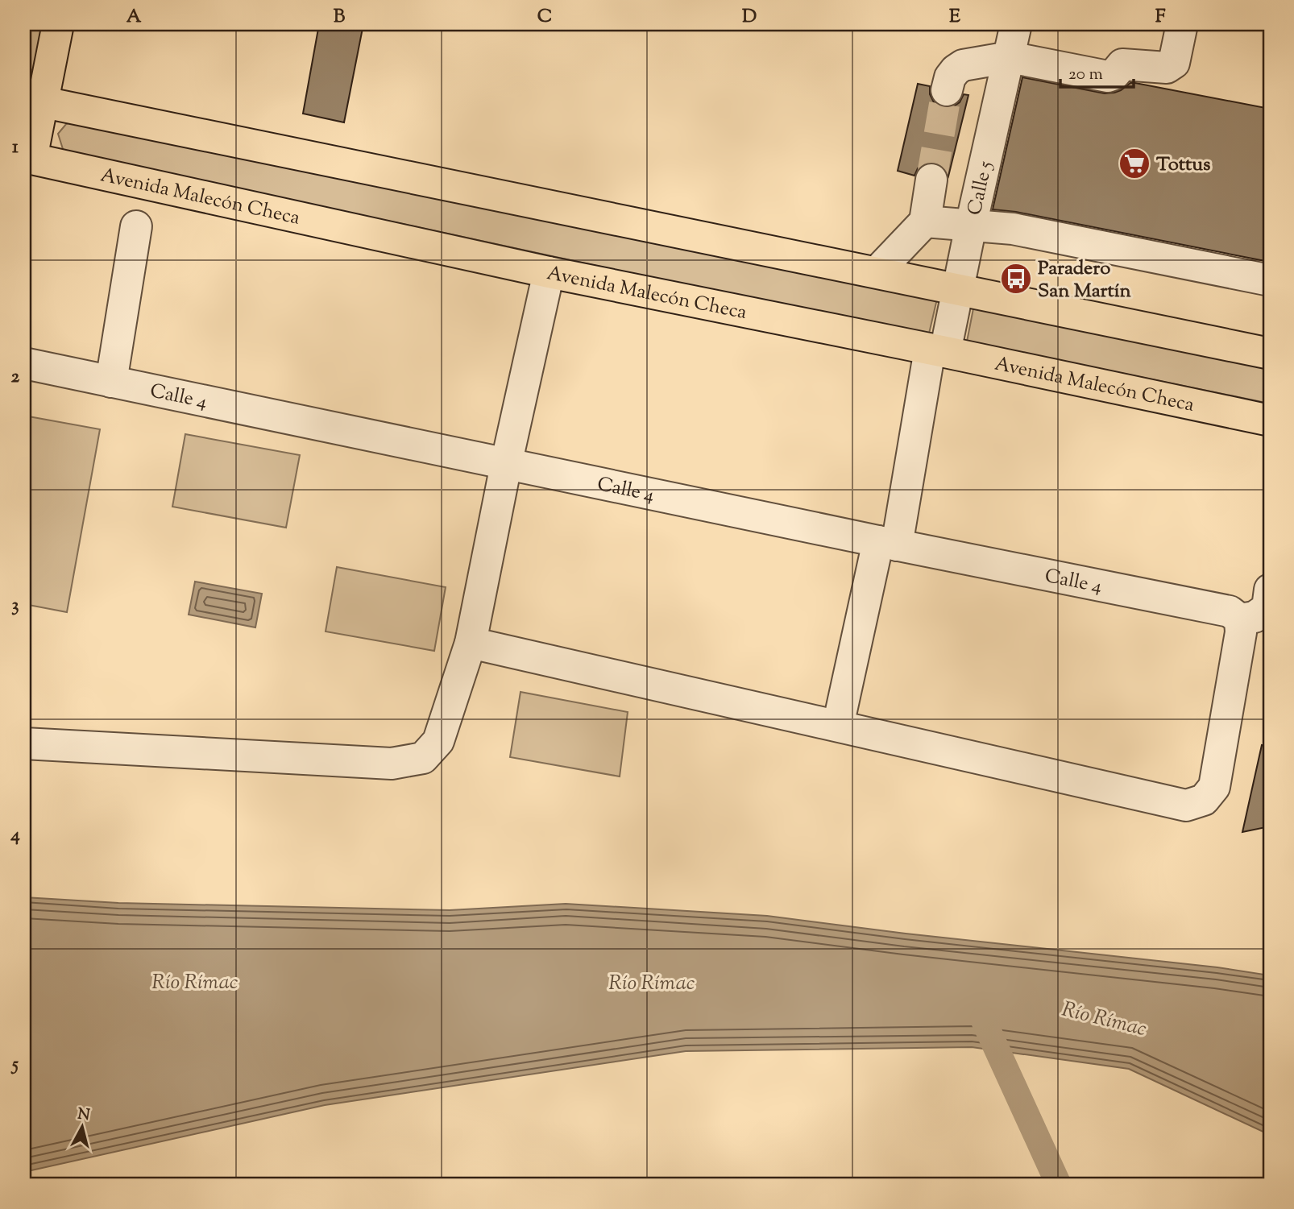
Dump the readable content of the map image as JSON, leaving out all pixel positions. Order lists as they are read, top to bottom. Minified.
{"streets":{"main road":["Avenida Malecón Checa"],"street":["Calle 5","Calle 4"]},"crossings":[["Calle 5","Avenida Malecón Checa"],["Calle 5","Calle 4"]],"water":["Río Rímac"],"places":{"supermarket":["Tottus"],"bus stop":["Paradero San Martín"]},"scale_bar":"20 m","north":"top","grid":{"columns":["A","B","C","D","E","F"],"rows":["1","2","3","4","5"]}}
